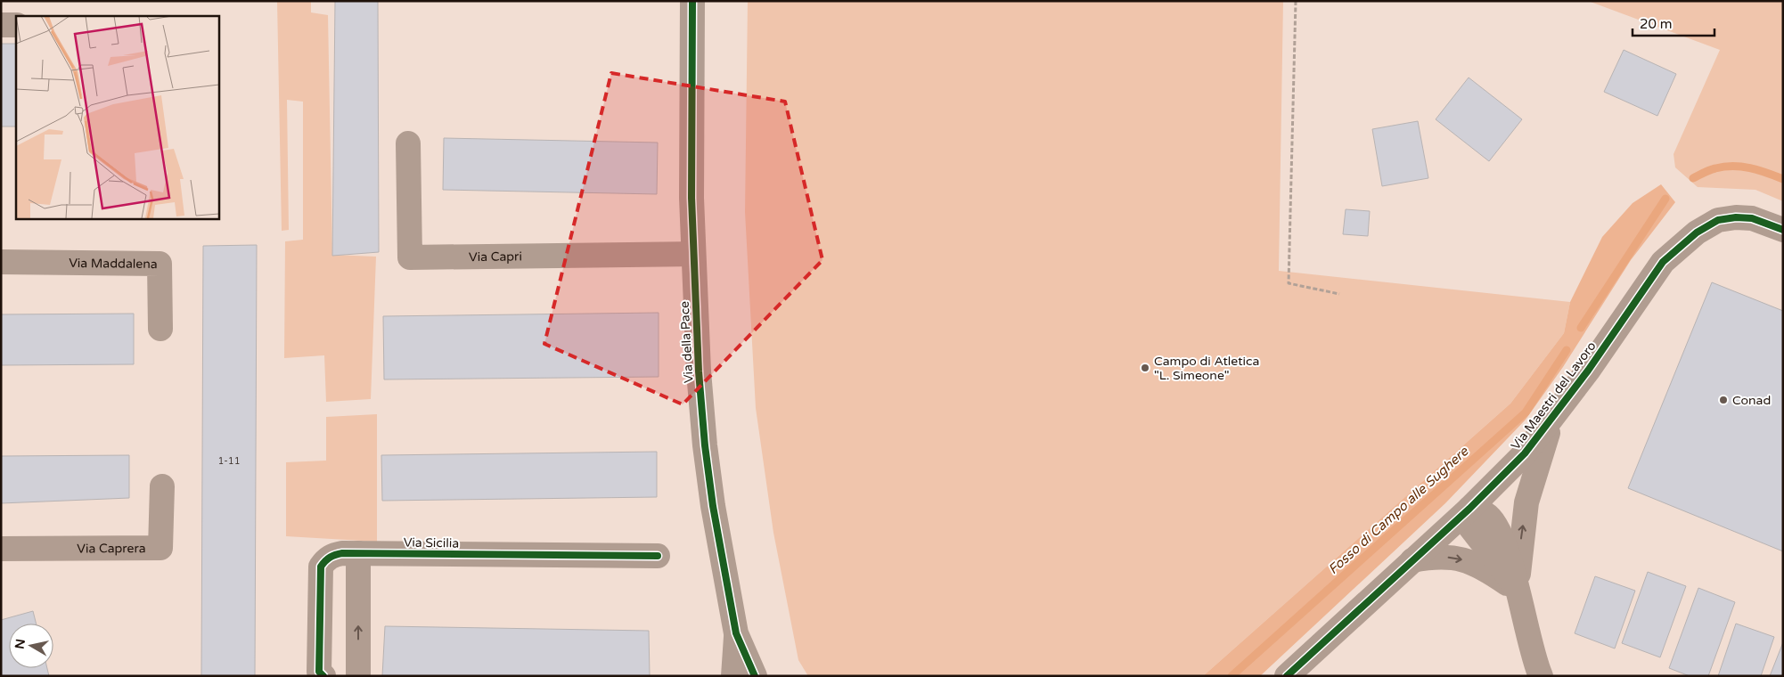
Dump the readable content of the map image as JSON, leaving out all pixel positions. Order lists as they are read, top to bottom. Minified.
{"streets":{"street":["Via Capri","Via Maddalena","Via della Pace","Via Maestri del Lavoro","Via Sicilia","Via Caprera"]},"crossings":[["Via Capri","Via della Pace"]],"water":["Fosso di Campo alle Sughere"],"places":["Campo di Atletica \"L. Simeone\"","Conad"],"house_numbers":["1-11"],"scale_bar":"20 m","north":"left"}
